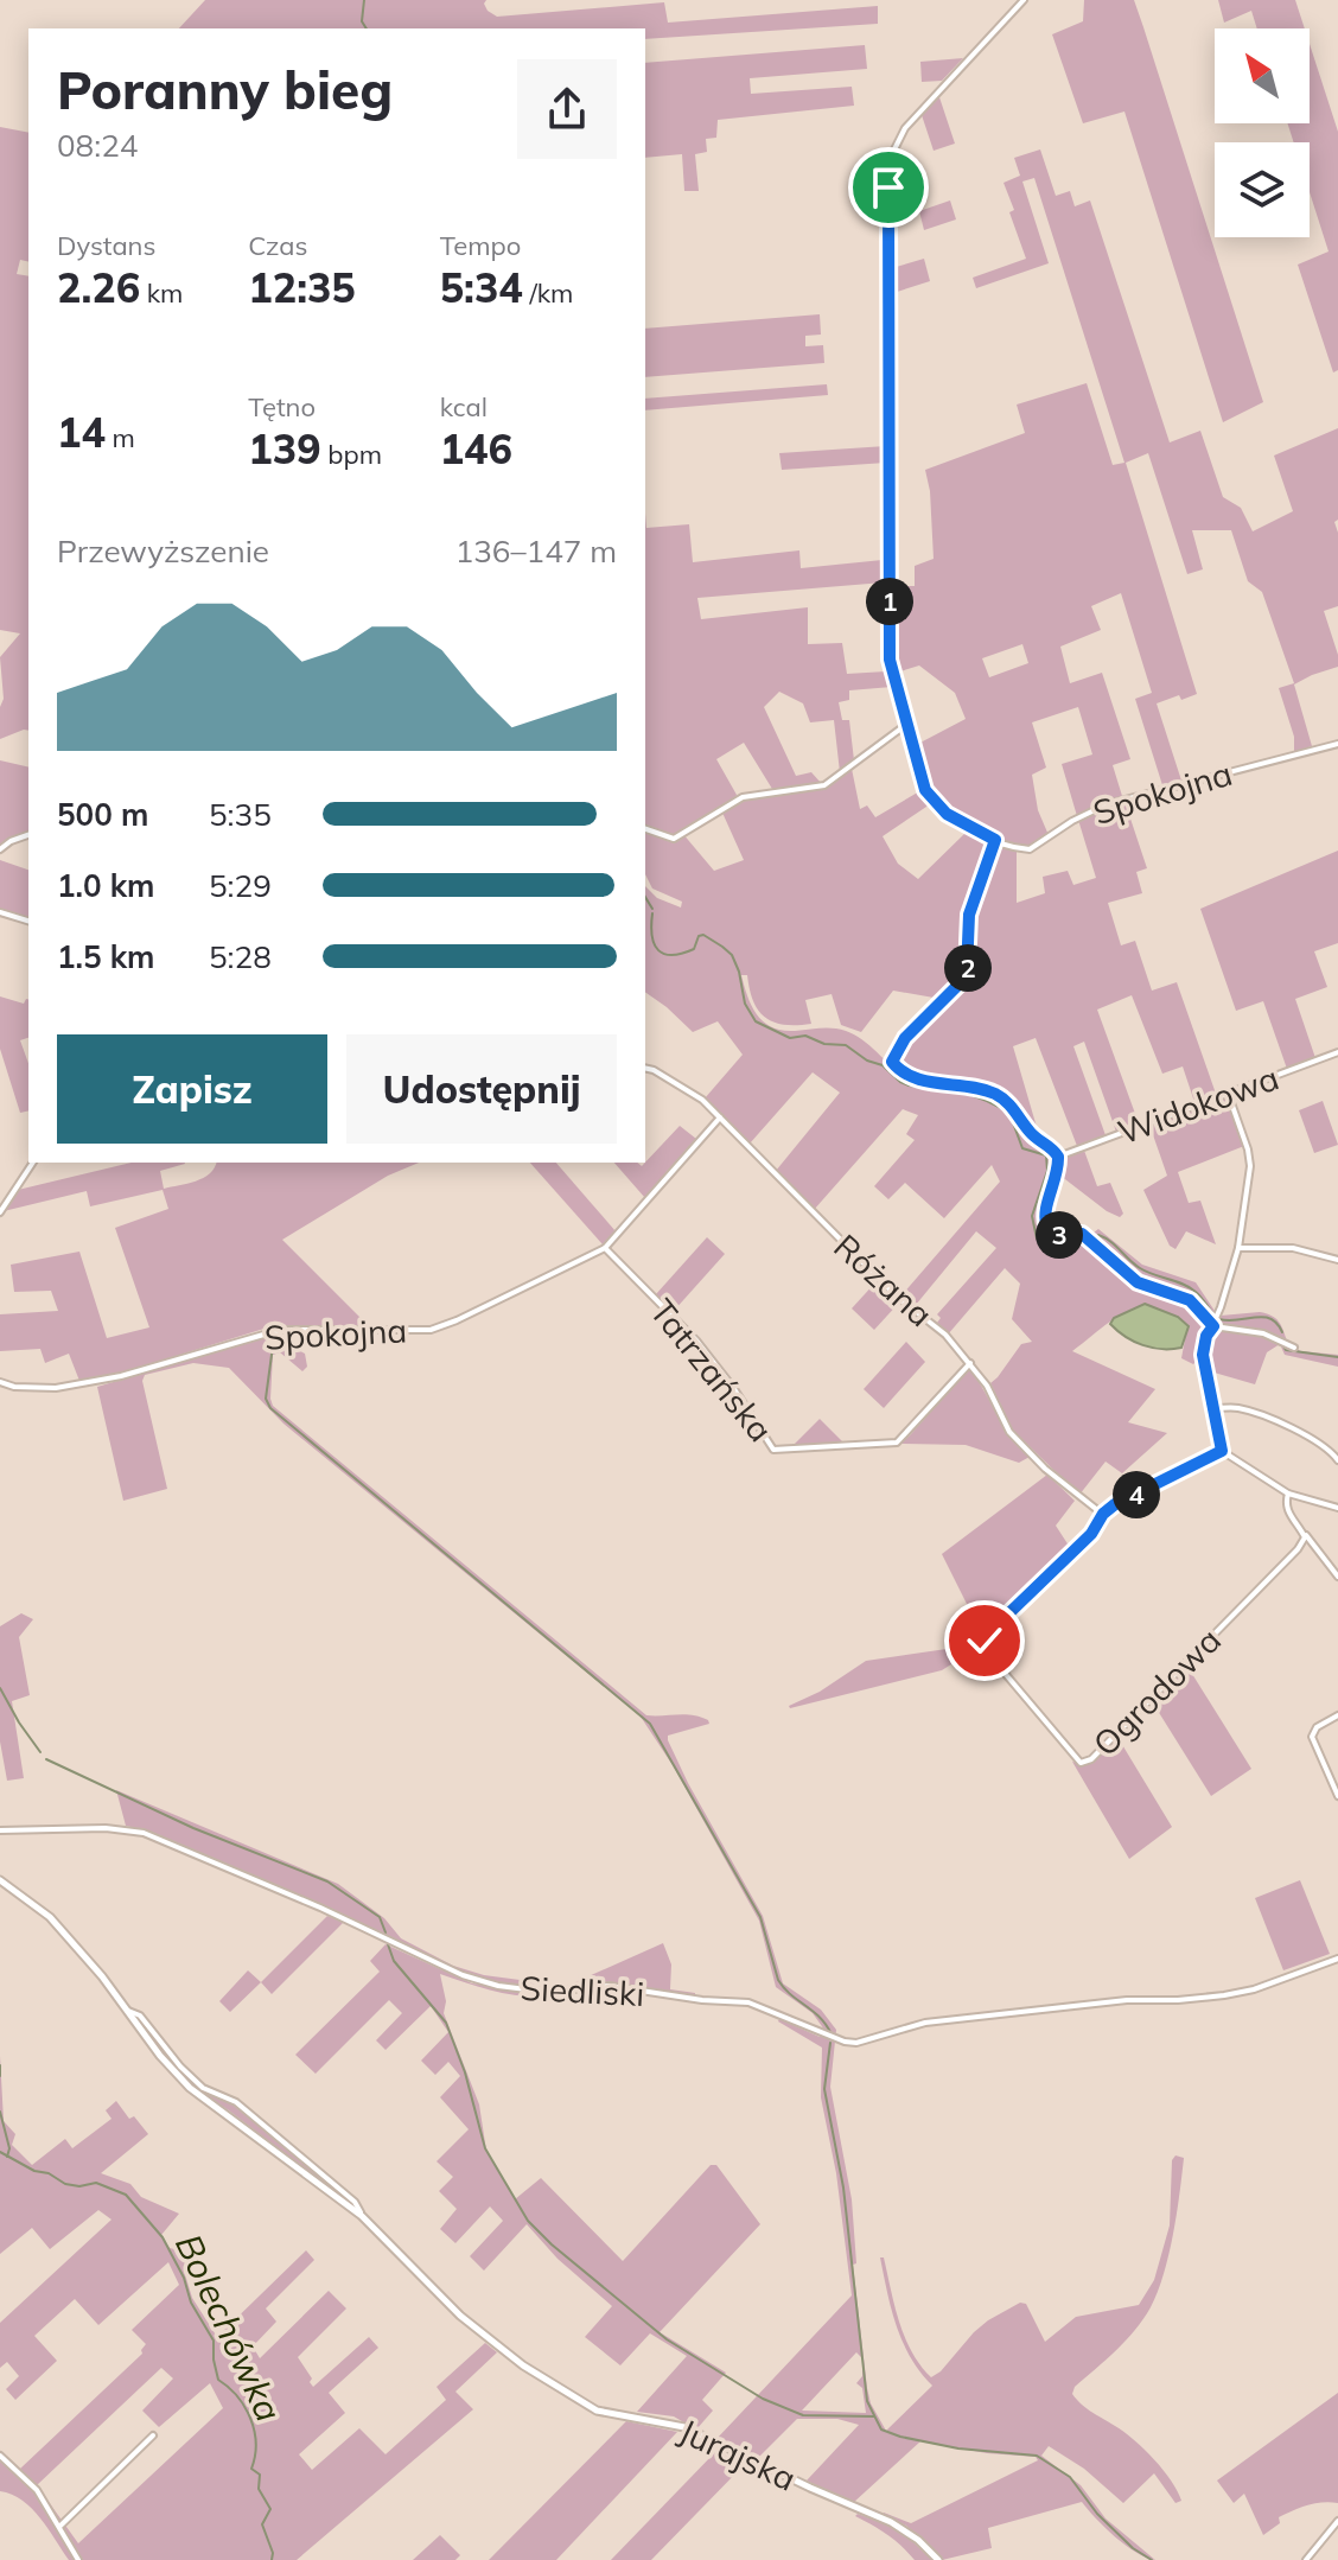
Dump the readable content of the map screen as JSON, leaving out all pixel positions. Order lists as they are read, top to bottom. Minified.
{"streets":{"street":["Spokojna","Widokowa","Różana","Tatrzańska","Ogrodowa","Siedliski","Jurajska"]},"crossings":[["Spokojna","Tatrzańska"],["Różana","Tatrzańska"],["Różana","Ogrodowa"]],"water":["Bolechówka"],"north":"top left","page":{"heading":["Poranny bieg","08:24"],"stats":[["Dystans","2.26 km"],["Czas","12:35"],["Tempo","5:34 /km"],["14 m"],["Tętno","139 bpm"],["kcal","146"]],"chart":["Przewyższenie","136–147 m"],"pins":["1","2","3","4"],"list":[{"name":"500 m","note":"5:35"},{"name":"1.0 km","note":"5:29"},{"name":"1.5 km","note":"5:28"}],"buttons":["Zapisz","Udostępnij"]}}
